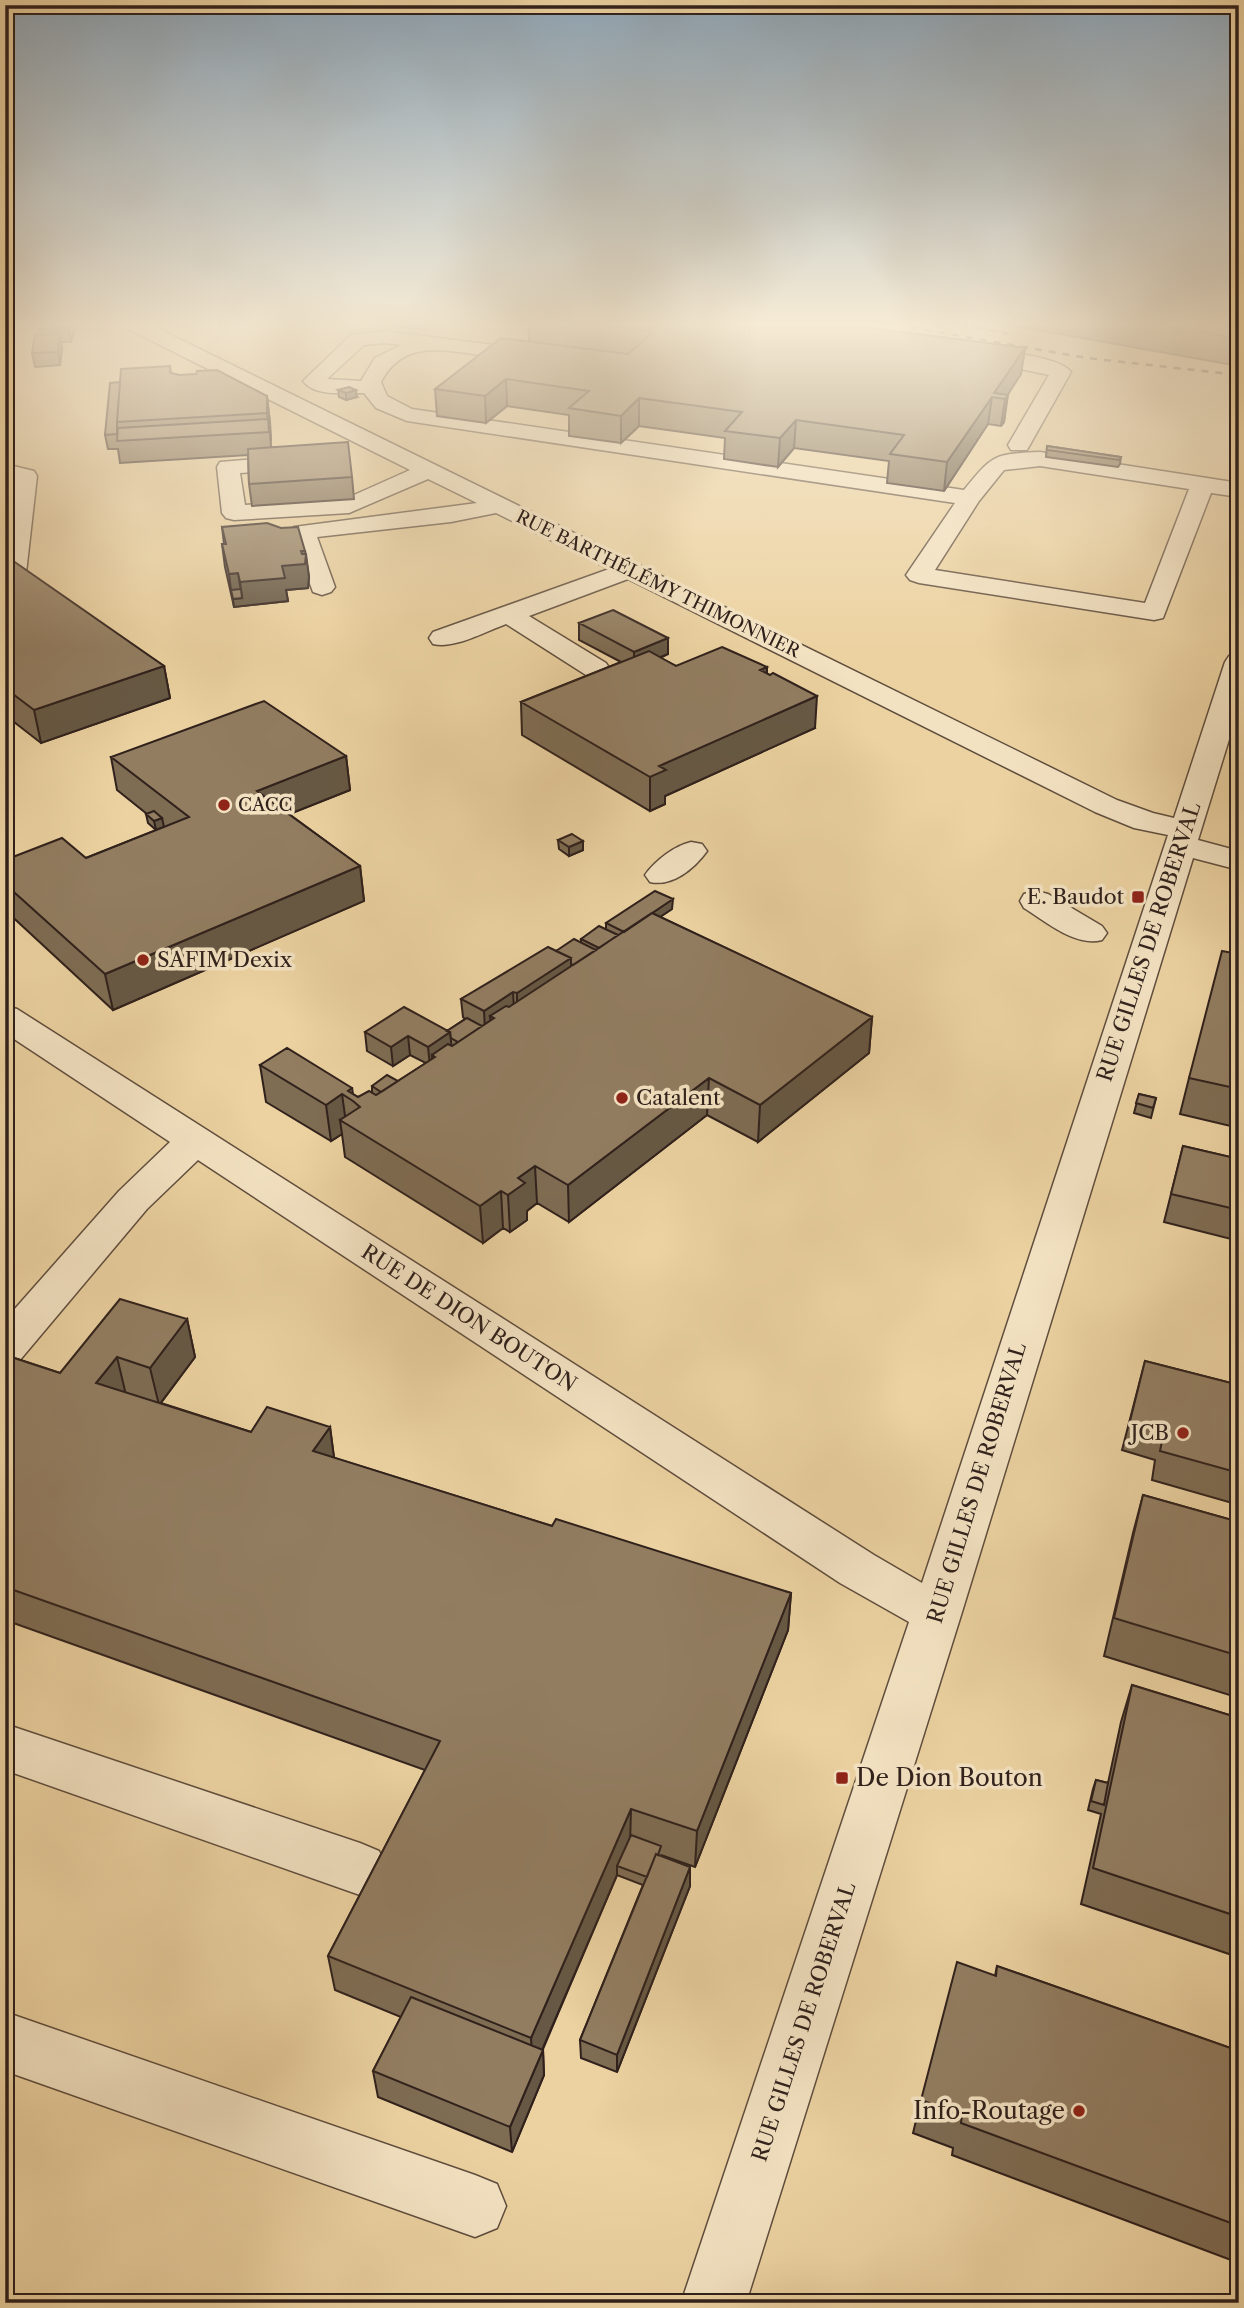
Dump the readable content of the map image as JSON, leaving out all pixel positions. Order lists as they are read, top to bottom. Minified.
{"streets":{"street":["RUE BARTHÉLÉMY THIMONNIER","RUE GILLES DE ROBERVAL","RUE DE DION BOUTON"]},"crossings":[["RUE BARTHÉLÉMY THIMONNIER","RUE GILLES DE ROBERVAL"],["RUE GILLES DE ROBERVAL","RUE DE DION BOUTON"]],"places":{"other":["CACC","SAFIM Dexix","Catalent","JCB","Info-Routage"],"transit":["E. Baudot","De Dion Bouton"]}}
